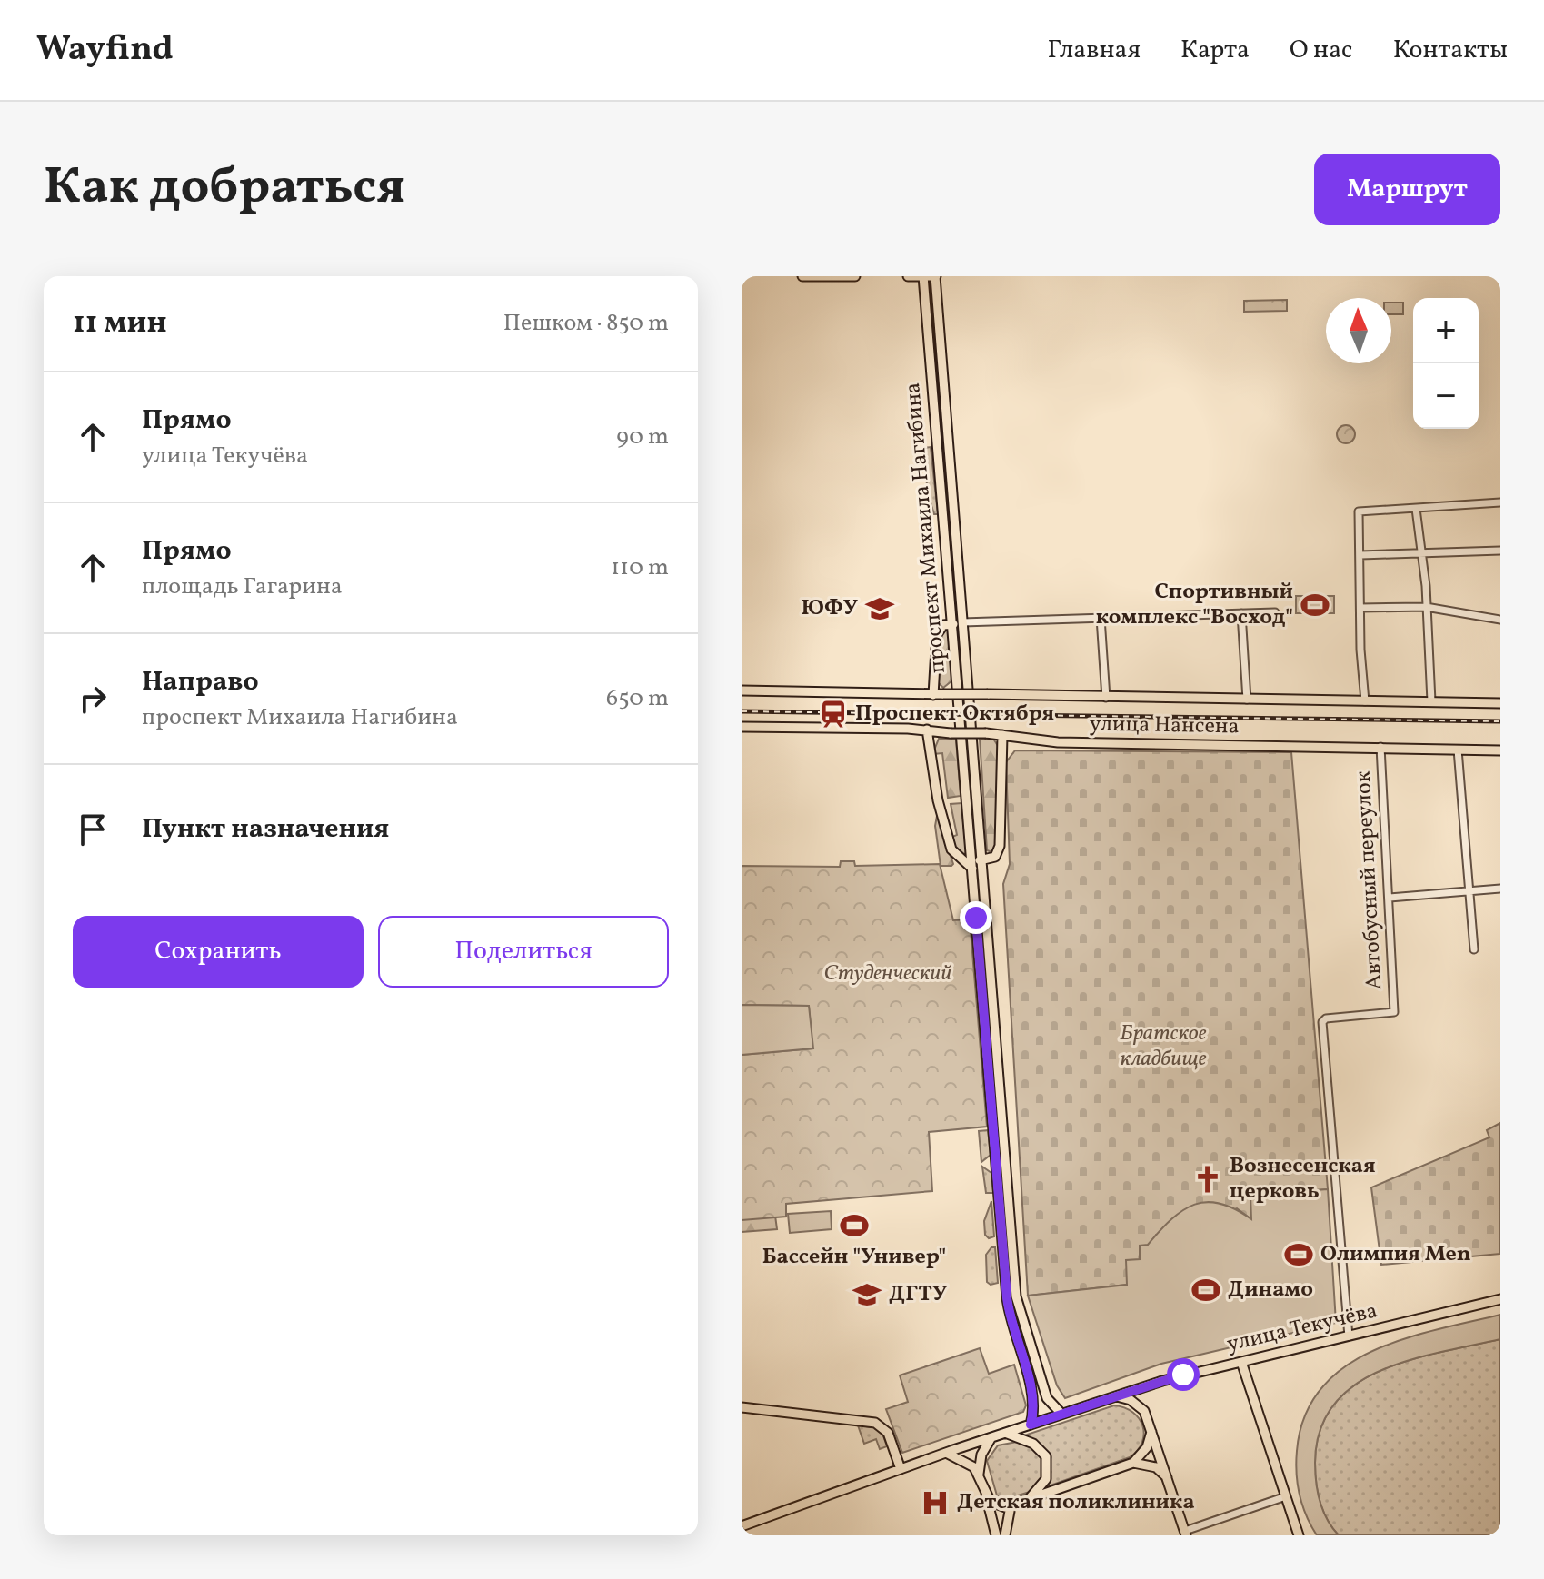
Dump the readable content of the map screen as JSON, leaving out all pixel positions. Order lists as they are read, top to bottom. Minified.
{"streets":{"main road":["проспект Михаила Нагибина","улица Нансена","улица Текучёва"],"street":["Автобусный переулок"]},"crossings":[["проспект Михаила Нагибина","улица Текучёва"],["улица Нансена","Автобусный переулок"],["Автобусный переулок","улица Текучёва"]],"parks":["Студенческий","Братское кладбище"],"places":{"sports":["Спортивный комплекс \"Восход\"","Бассейн \"Универ\"","Олимпия Men","Динамо"],"school or university":["ЮФУ","ДГТУ"],"station":["Проспект Октября"],"church":["Вознесенская церковь"],"hospital":["Детская поликлиника"]},"north":"top","page":{"header":"Wayfind","nav":["Главная","Карта","О нас","Контакты"],"title":"Как добраться","buttons":["Маршрут",["Сохранить","Поделиться"]],"heading":["11 мин","Пешком · 850 m"],"map_buttons":["+","−"],"list":[["Прямо","улица Текучёва","90 m"],["Прямо","площадь Гагарина","110 m"],["Направо","проспект Михаила Нагибина","650 m"],"Пункт назначения"]}}
